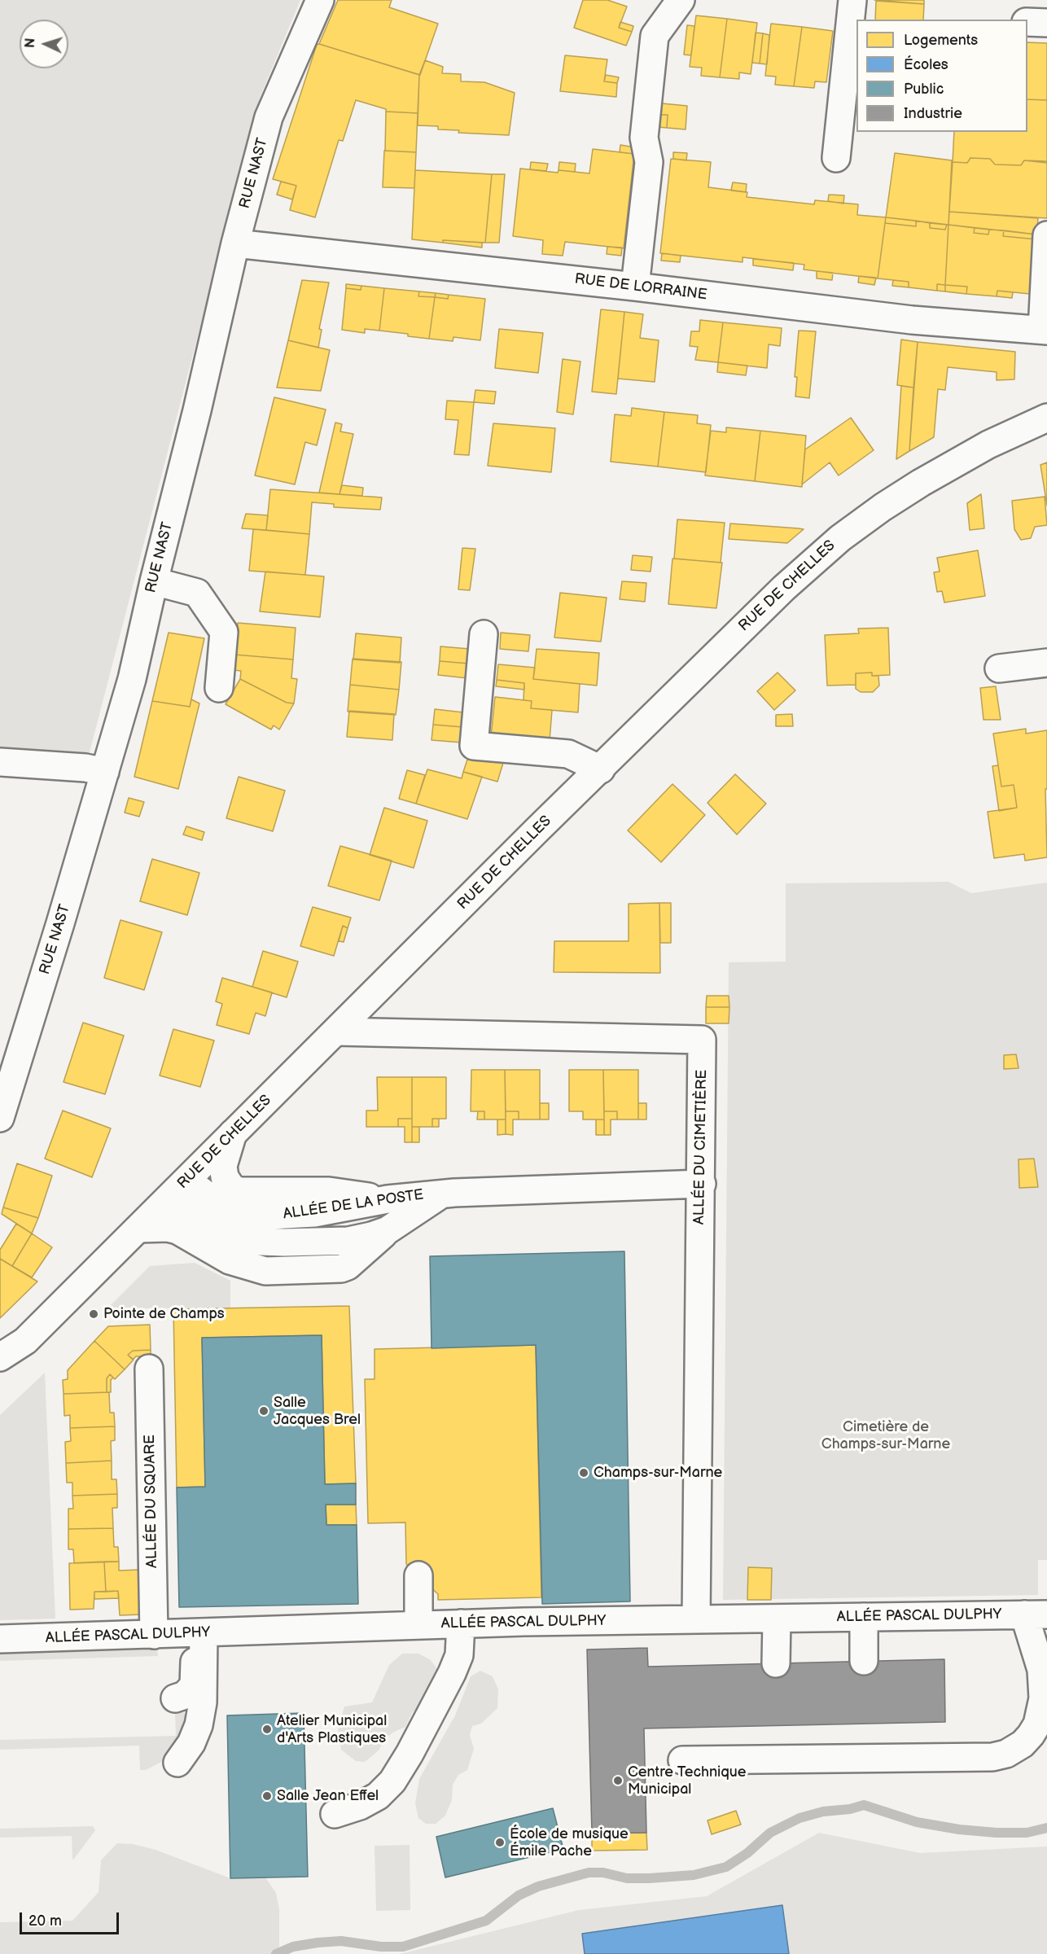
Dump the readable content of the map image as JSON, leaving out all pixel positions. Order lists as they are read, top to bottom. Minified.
{"streets":{"street":["RUE NAST","RUE DE LORRAINE","RUE DE CHELLES","ALLÉE DU CIMETIÈRE","ALLÉE DE LA POSTE","ALLÉE DU SQUARE","ALLÉE PASCAL DULPHY"]},"crossings":[["RUE NAST","RUE DE LORRAINE"],["RUE DE CHELLES","ALLÉE DU CIMETIÈRE"],["RUE DE CHELLES","ALLÉE DE LA POSTE"],["ALLÉE DU CIMETIÈRE","ALLÉE DE LA POSTE"],["ALLÉE DU CIMETIÈRE","ALLÉE PASCAL DULPHY"],["ALLÉE DU SQUARE","ALLÉE PASCAL DULPHY"]],"parks":["Cimetière de Champs-sur-Marne"],"places":["Pointe de Champs","Salle Jacques Brel","Champs-sur-Marne","Atelier Municipal d'Arts Plastiques","Centre Technique Municipal","Salle Jean Effel","École de musique Émile Pache"],"legend":["Logements","Écoles","Public","Industrie"],"scale_bar":"20 m","north":"left"}
